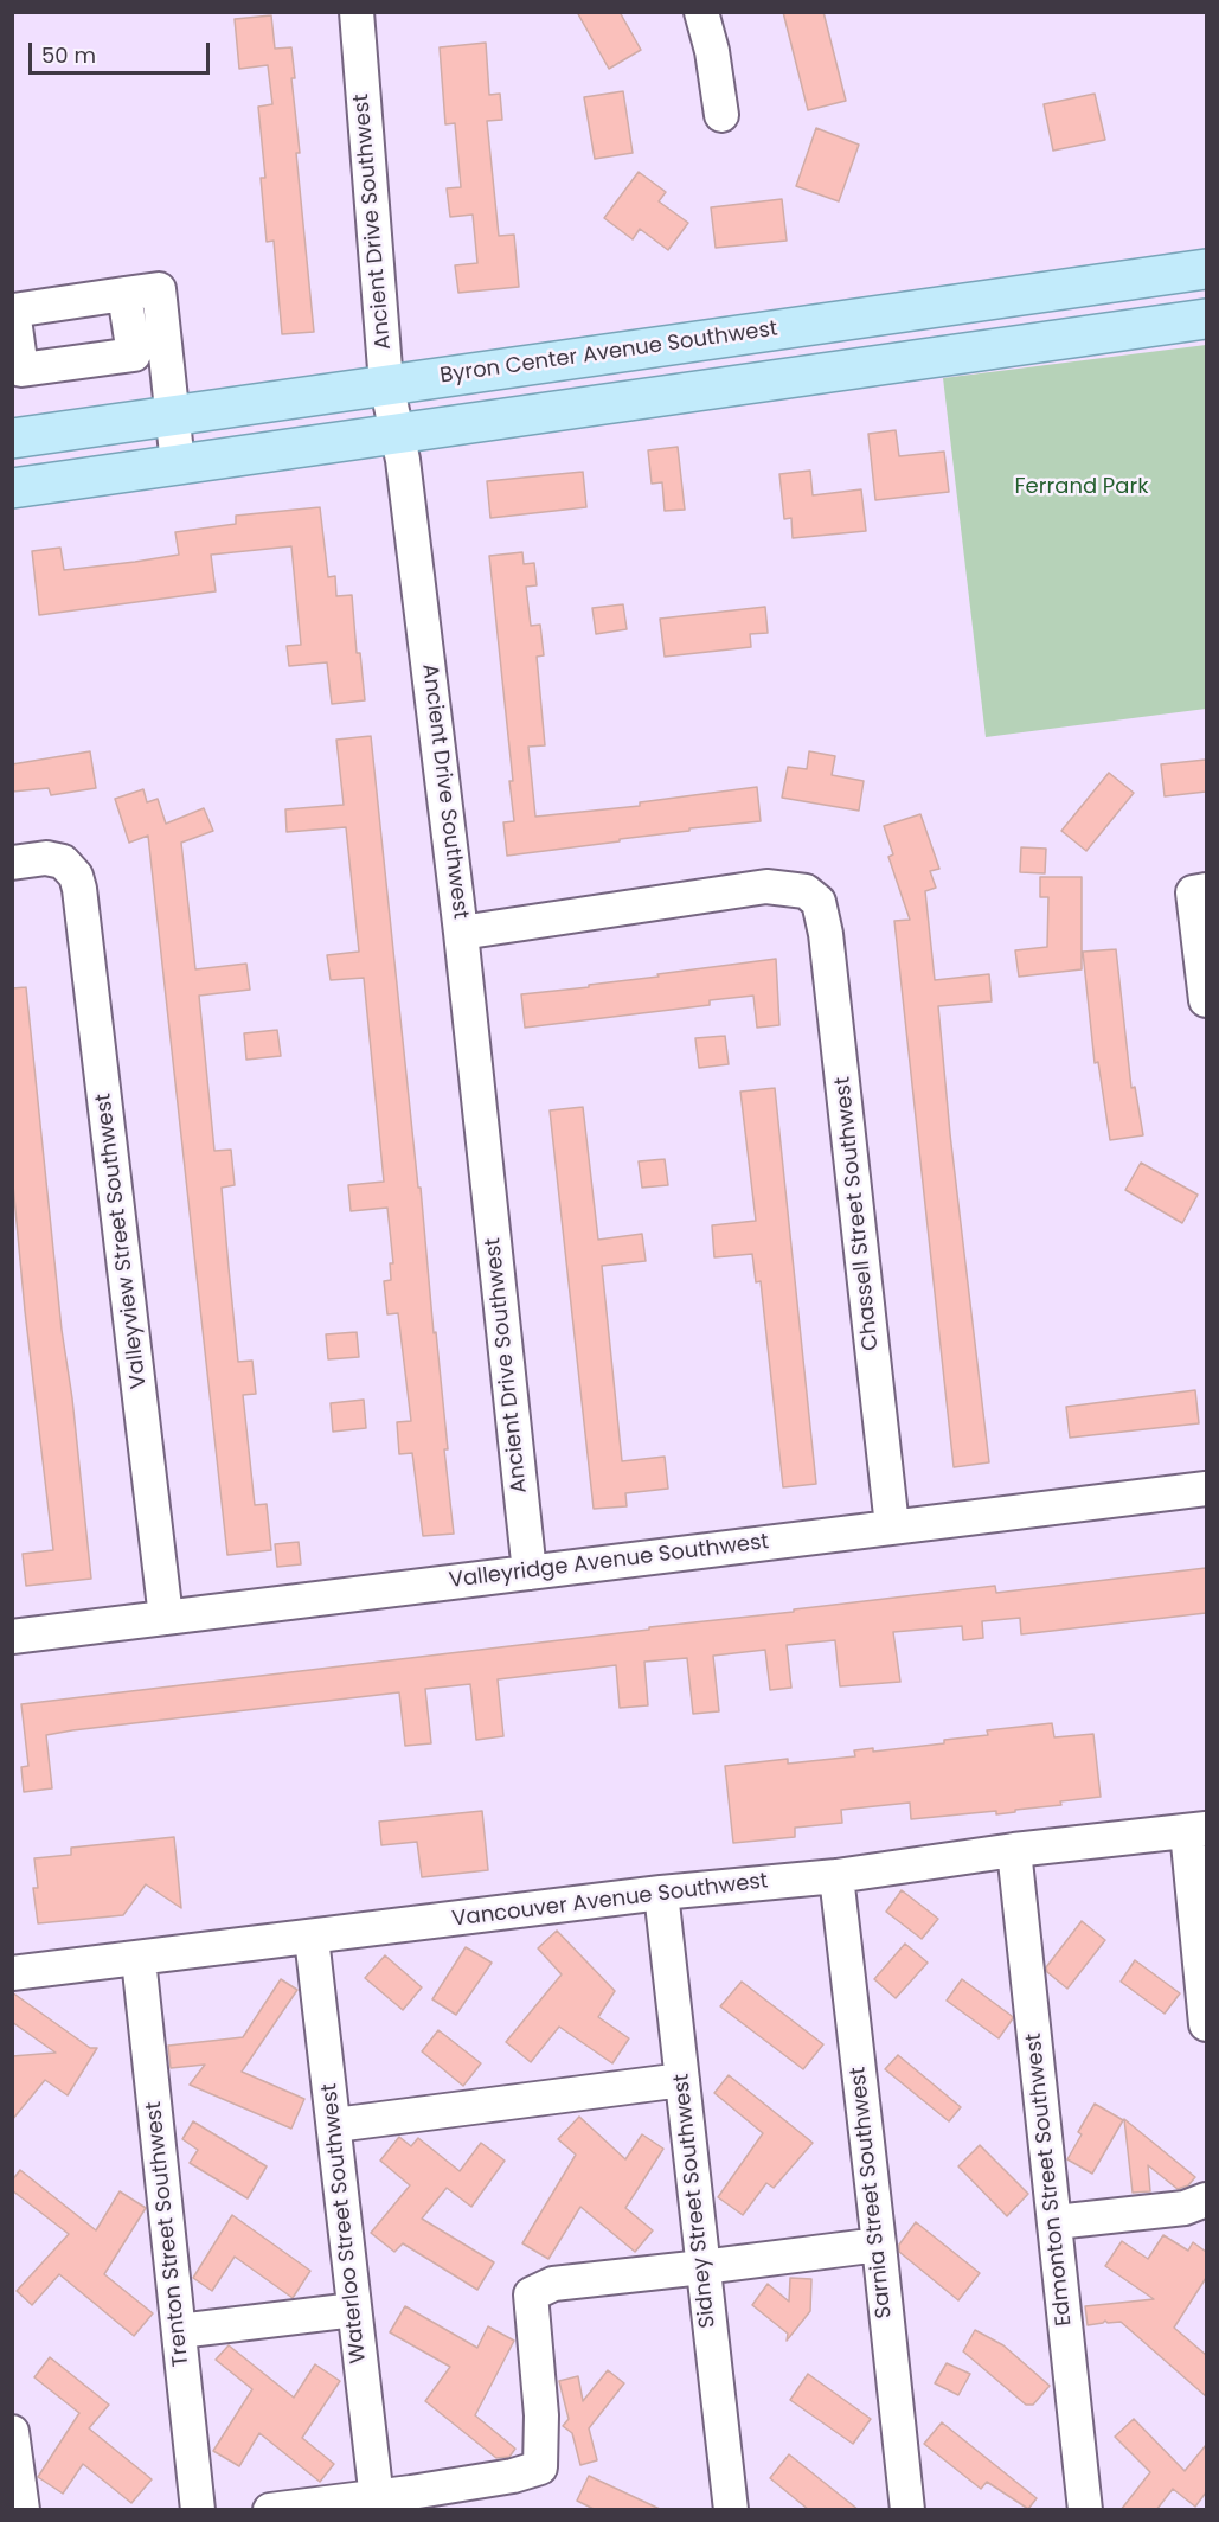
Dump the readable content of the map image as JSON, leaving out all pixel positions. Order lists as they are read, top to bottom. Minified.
{"streets":{"main road":["Byron Center Avenue Southwest"],"street":["Ancient Drive Southwest","Chassell Street Southwest","Valleyview Street Southwest","Valleyridge Avenue Southwest","Vancouver Avenue Southwest","Edmonton Street Southwest","Sarnia Street Southwest","Sidney Street Southwest","Waterloo Street Southwest","Trenton Street Southwest"]},"crossings":[["Ancient Drive Southwest","Byron Center Avenue Southwest"],["Ancient Drive Southwest","Chassell Street Southwest"],["Ancient Drive Southwest","Valleyridge Avenue Southwest"],["Chassell Street Southwest","Valleyridge Avenue Southwest"],["Valleyview Street Southwest","Valleyridge Avenue Southwest"],["Vancouver Avenue Southwest","Edmonton Street Southwest"],["Vancouver Avenue Southwest","Sarnia Street Southwest"],["Vancouver Avenue Southwest","Sidney Street Southwest"],["Vancouver Avenue Southwest","Waterloo Street Southwest"],["Vancouver Avenue Southwest","Trenton Street Southwest"]],"parks":["Ferrand Park"],"scale_bar":"50 m"}
